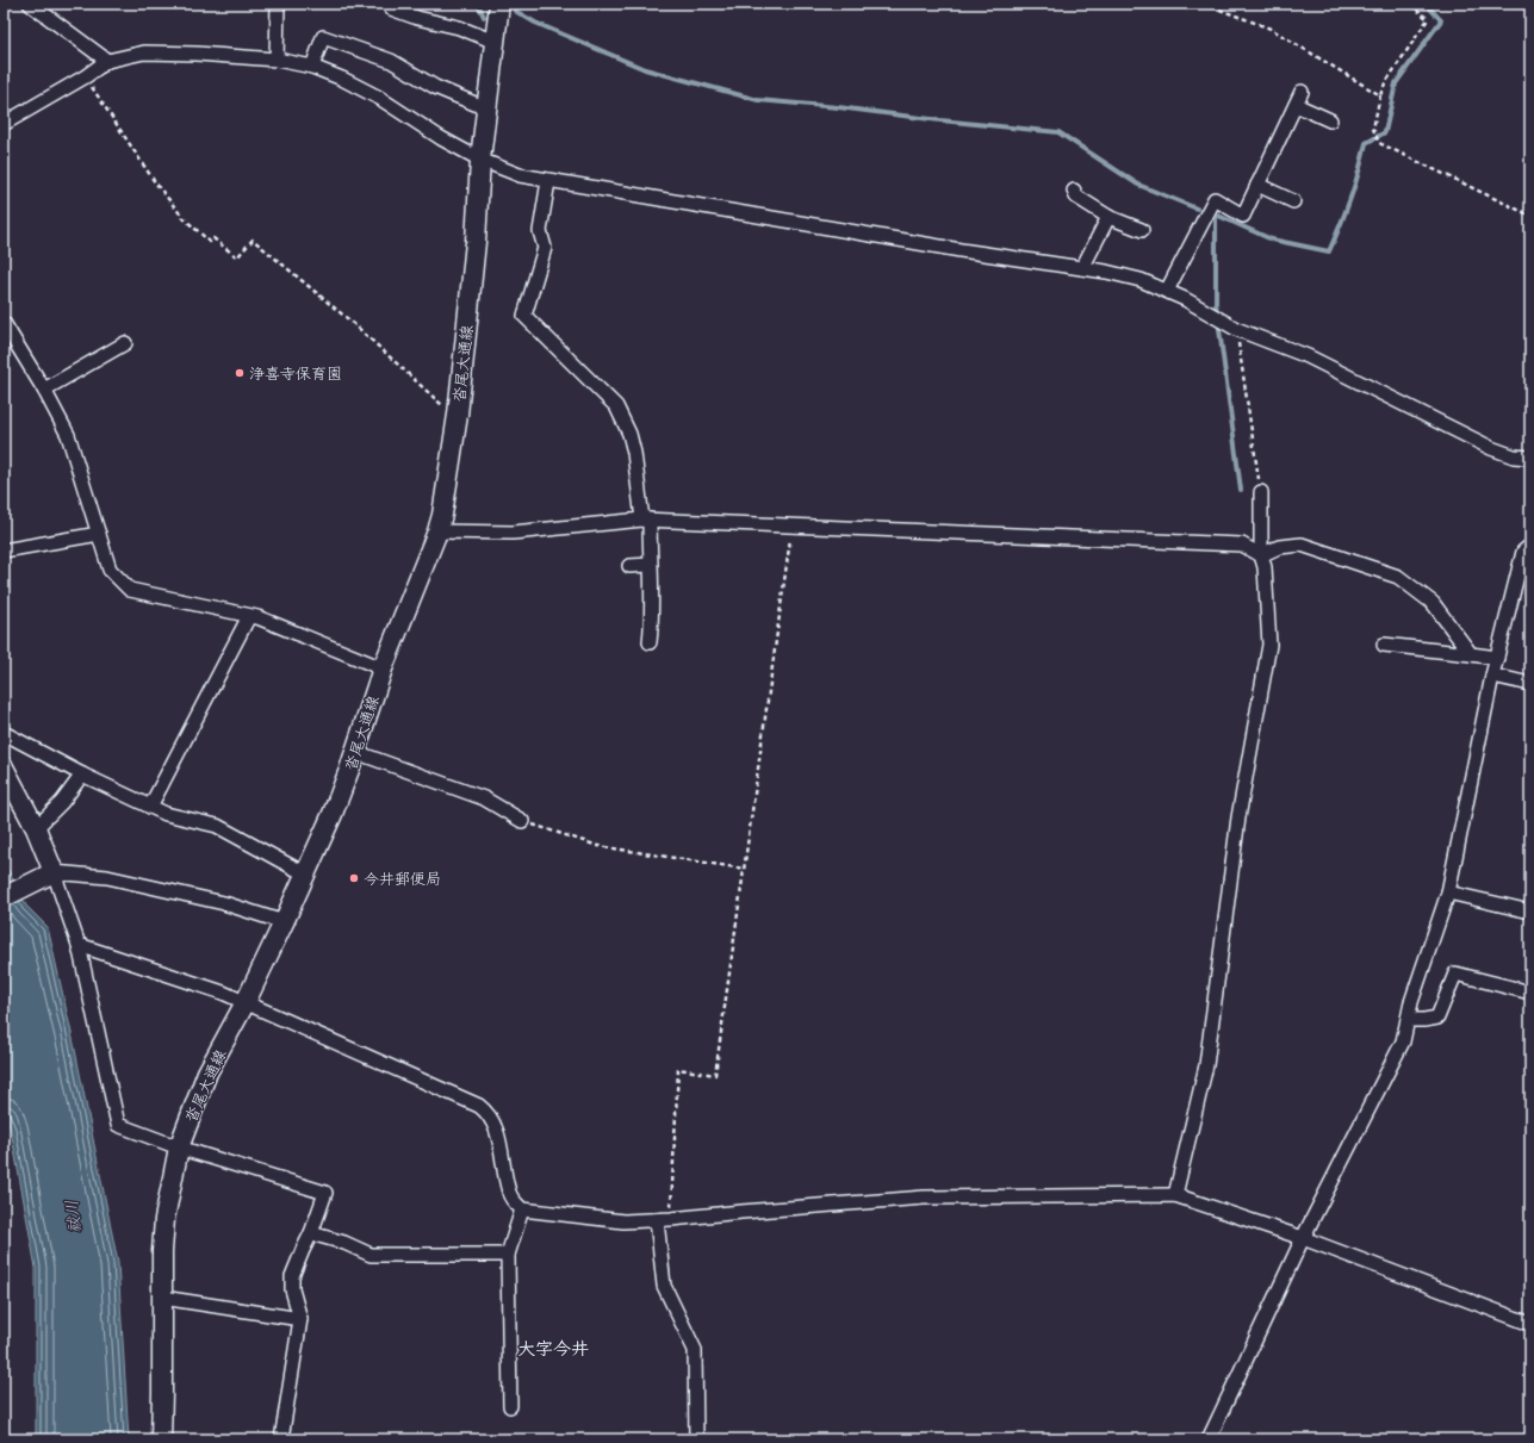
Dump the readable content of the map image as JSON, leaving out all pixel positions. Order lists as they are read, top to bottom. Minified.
{"streets":{"main road":["沓尾大通線"]},"districts":["大字今井"],"water":["祓川"],"places":["浄喜寺保育園","今井郵便局"]}
